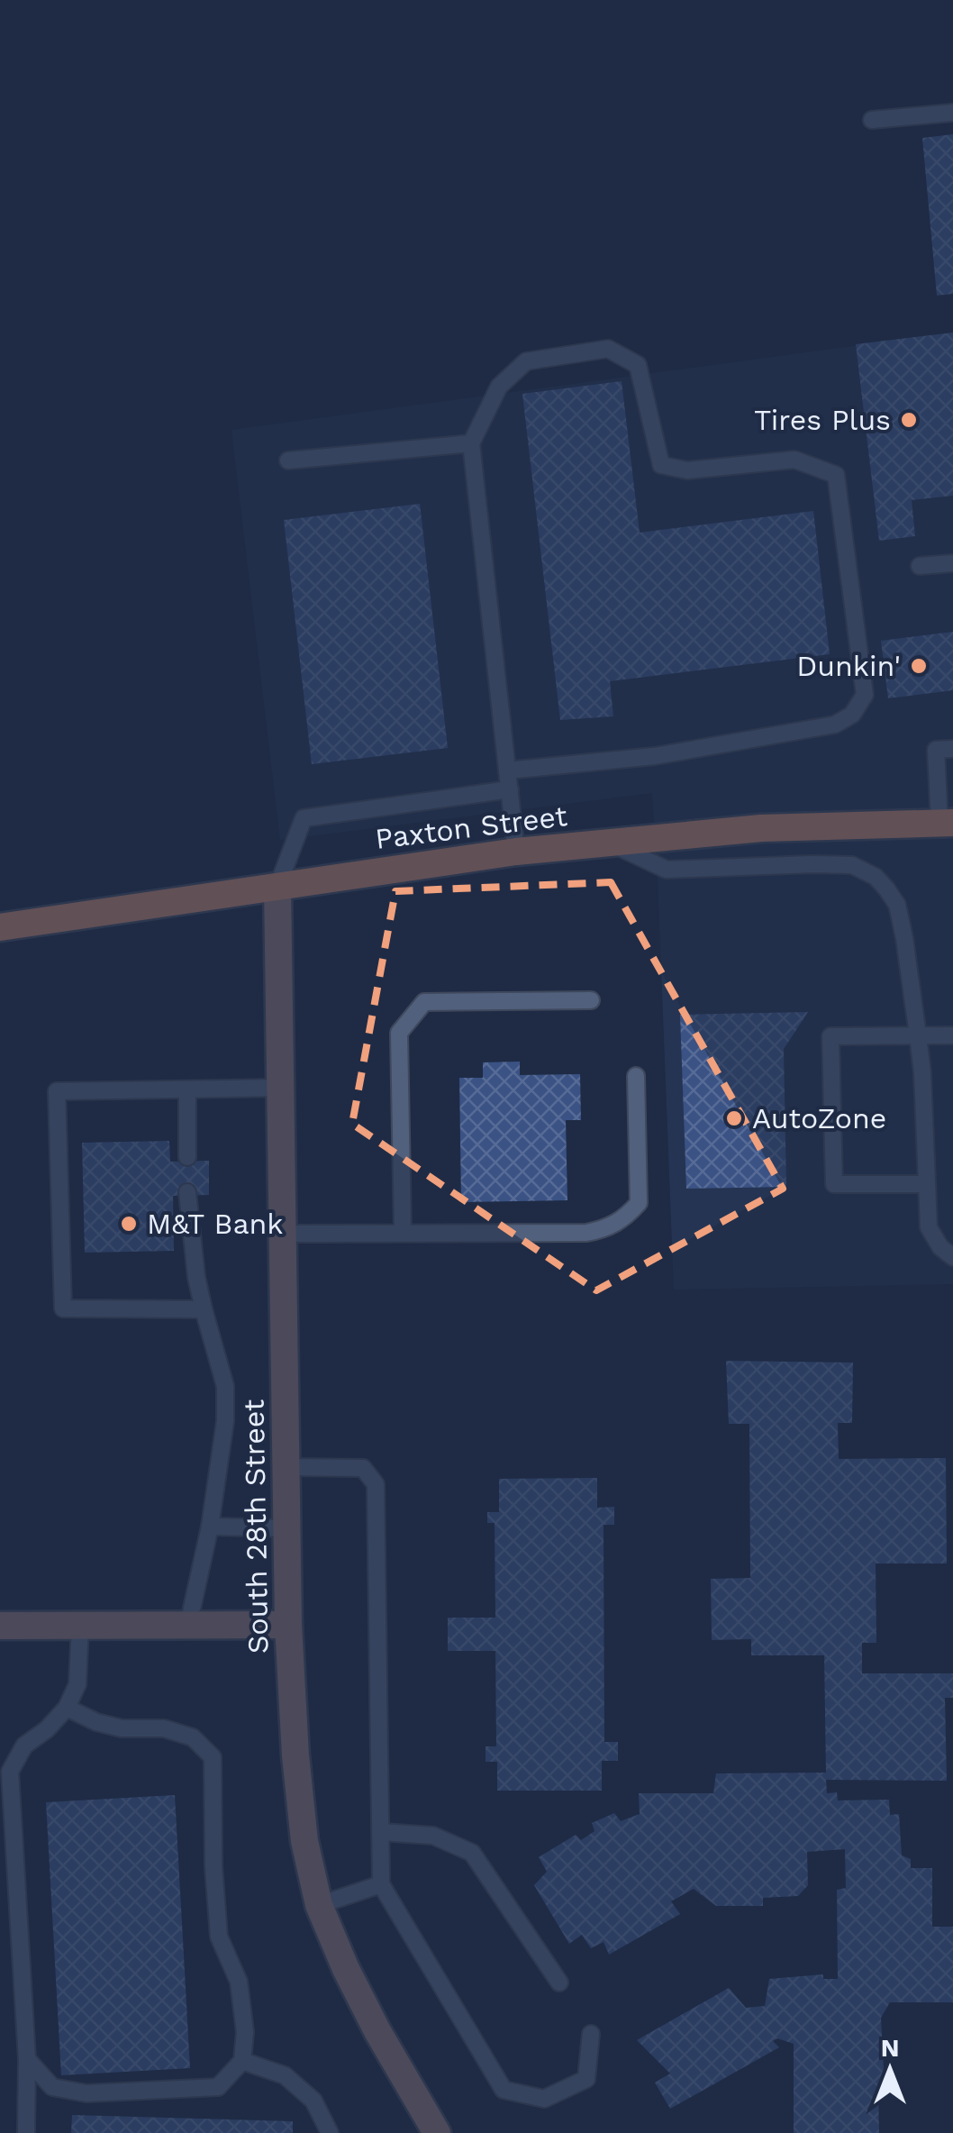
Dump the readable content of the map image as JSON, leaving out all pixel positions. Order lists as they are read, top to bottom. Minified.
{"streets":{"main road":["Paxton Street","South 28th Street"]},"crossings":[["Paxton Street","South 28th Street"]],"places":["Tires Plus","Dunkin'","AutoZone","M&T Bank"],"north":"top"}
